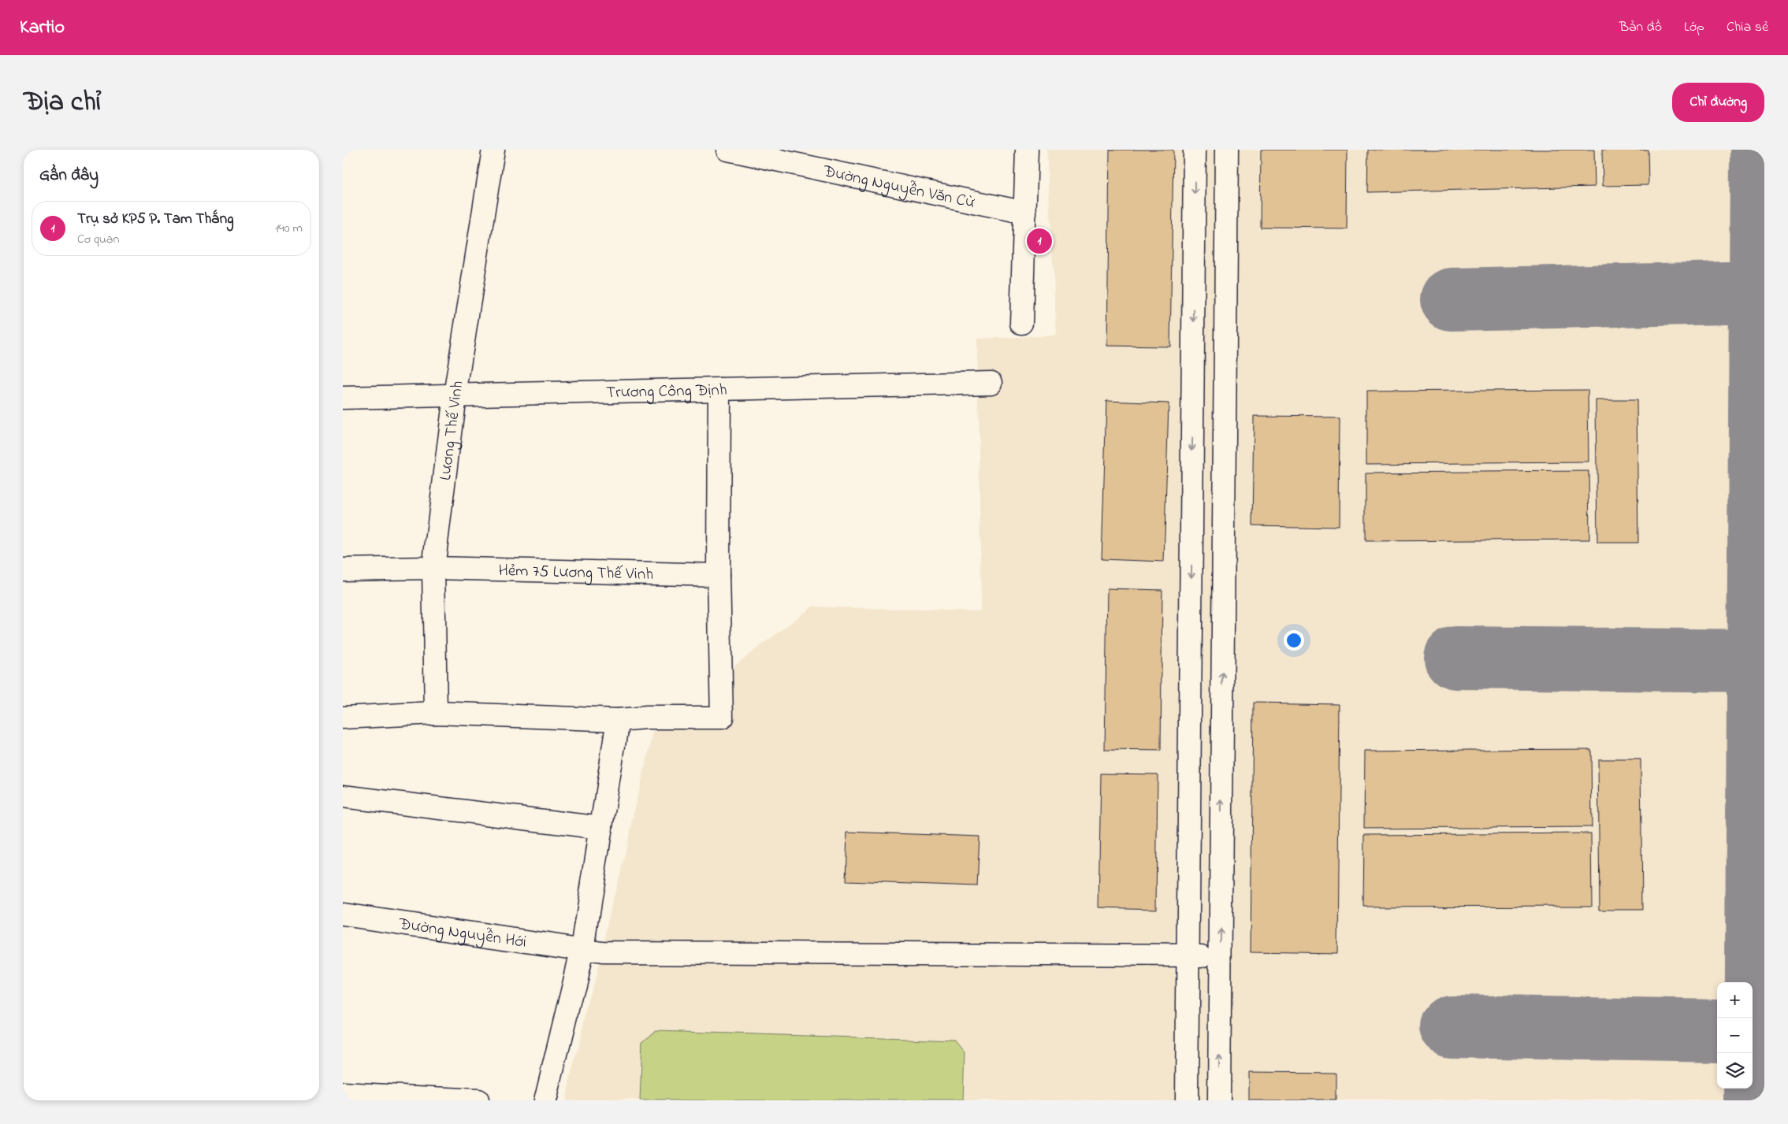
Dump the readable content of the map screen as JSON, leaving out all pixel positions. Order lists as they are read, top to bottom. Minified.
{"streets":{"street":["Đường Nguyễn Văn Cừ","Trương Công Định","Lương Thế Vinh","Hẻm 75 Lương Thế Vinh","Đường Nguyễn Hới"]},"crossings":[["Trương Công Định","Lương Thế Vinh"],["Lương Thế Vinh","Hẻm 75 Lương Thế Vinh"]],"page":{"header":"Kartio","nav":["Bản đồ","Lớp","Chia sẻ"],"title":"Địa chỉ","buttons":"Chỉ đường","heading":"Gần đây","list":[{"mark":"1","name":"Trụ sở KP5 P. Tam Thắng","note":"Cơ quan","value":"140 m"}],"pins":"1","map_buttons":["+","−"]}}
